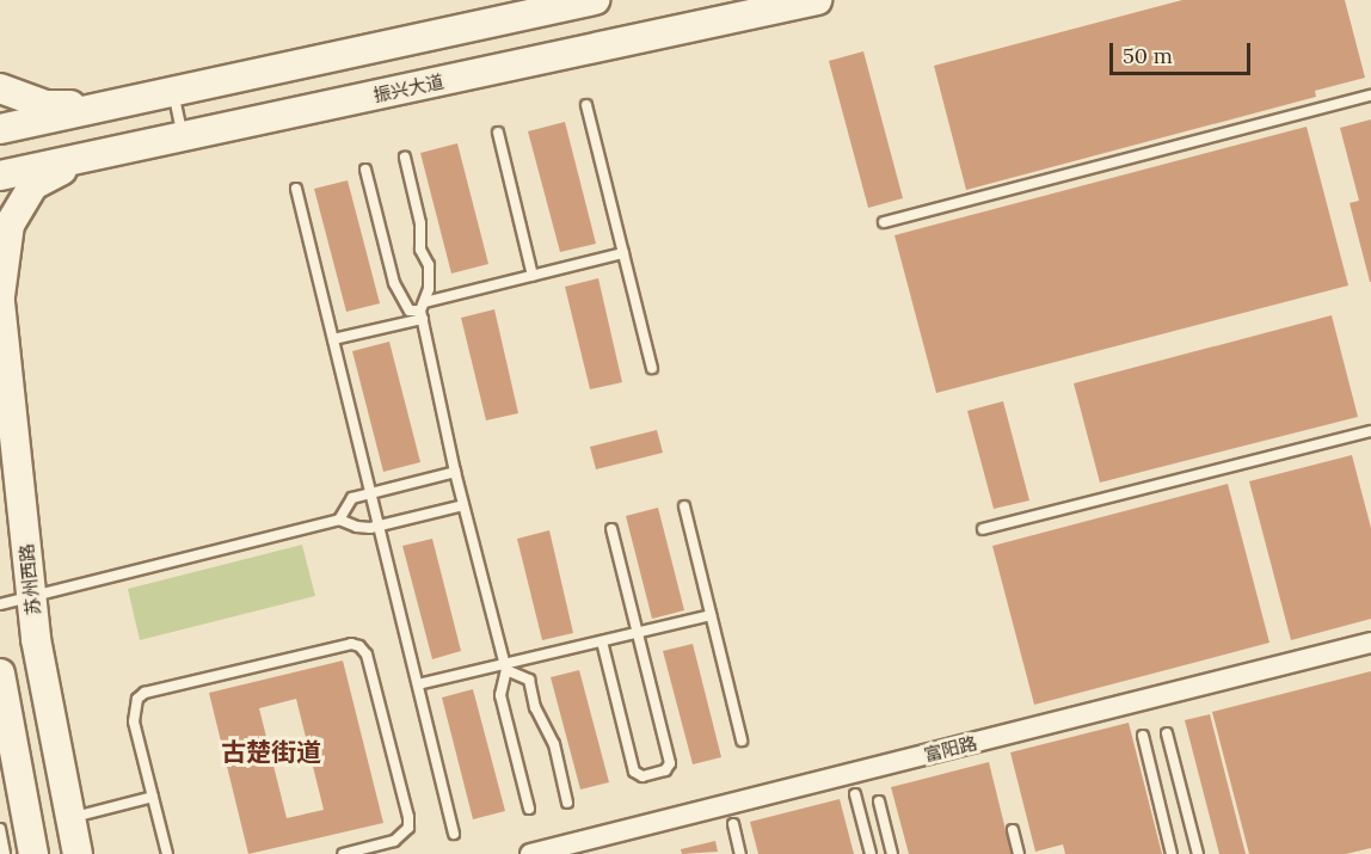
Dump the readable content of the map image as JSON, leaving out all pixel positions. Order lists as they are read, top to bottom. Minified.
{"streets":{"main road":["振兴大道","苏州西路"],"street":["富阳路"]},"districts":["古楚街道"],"scale_bar":"50 m"}
